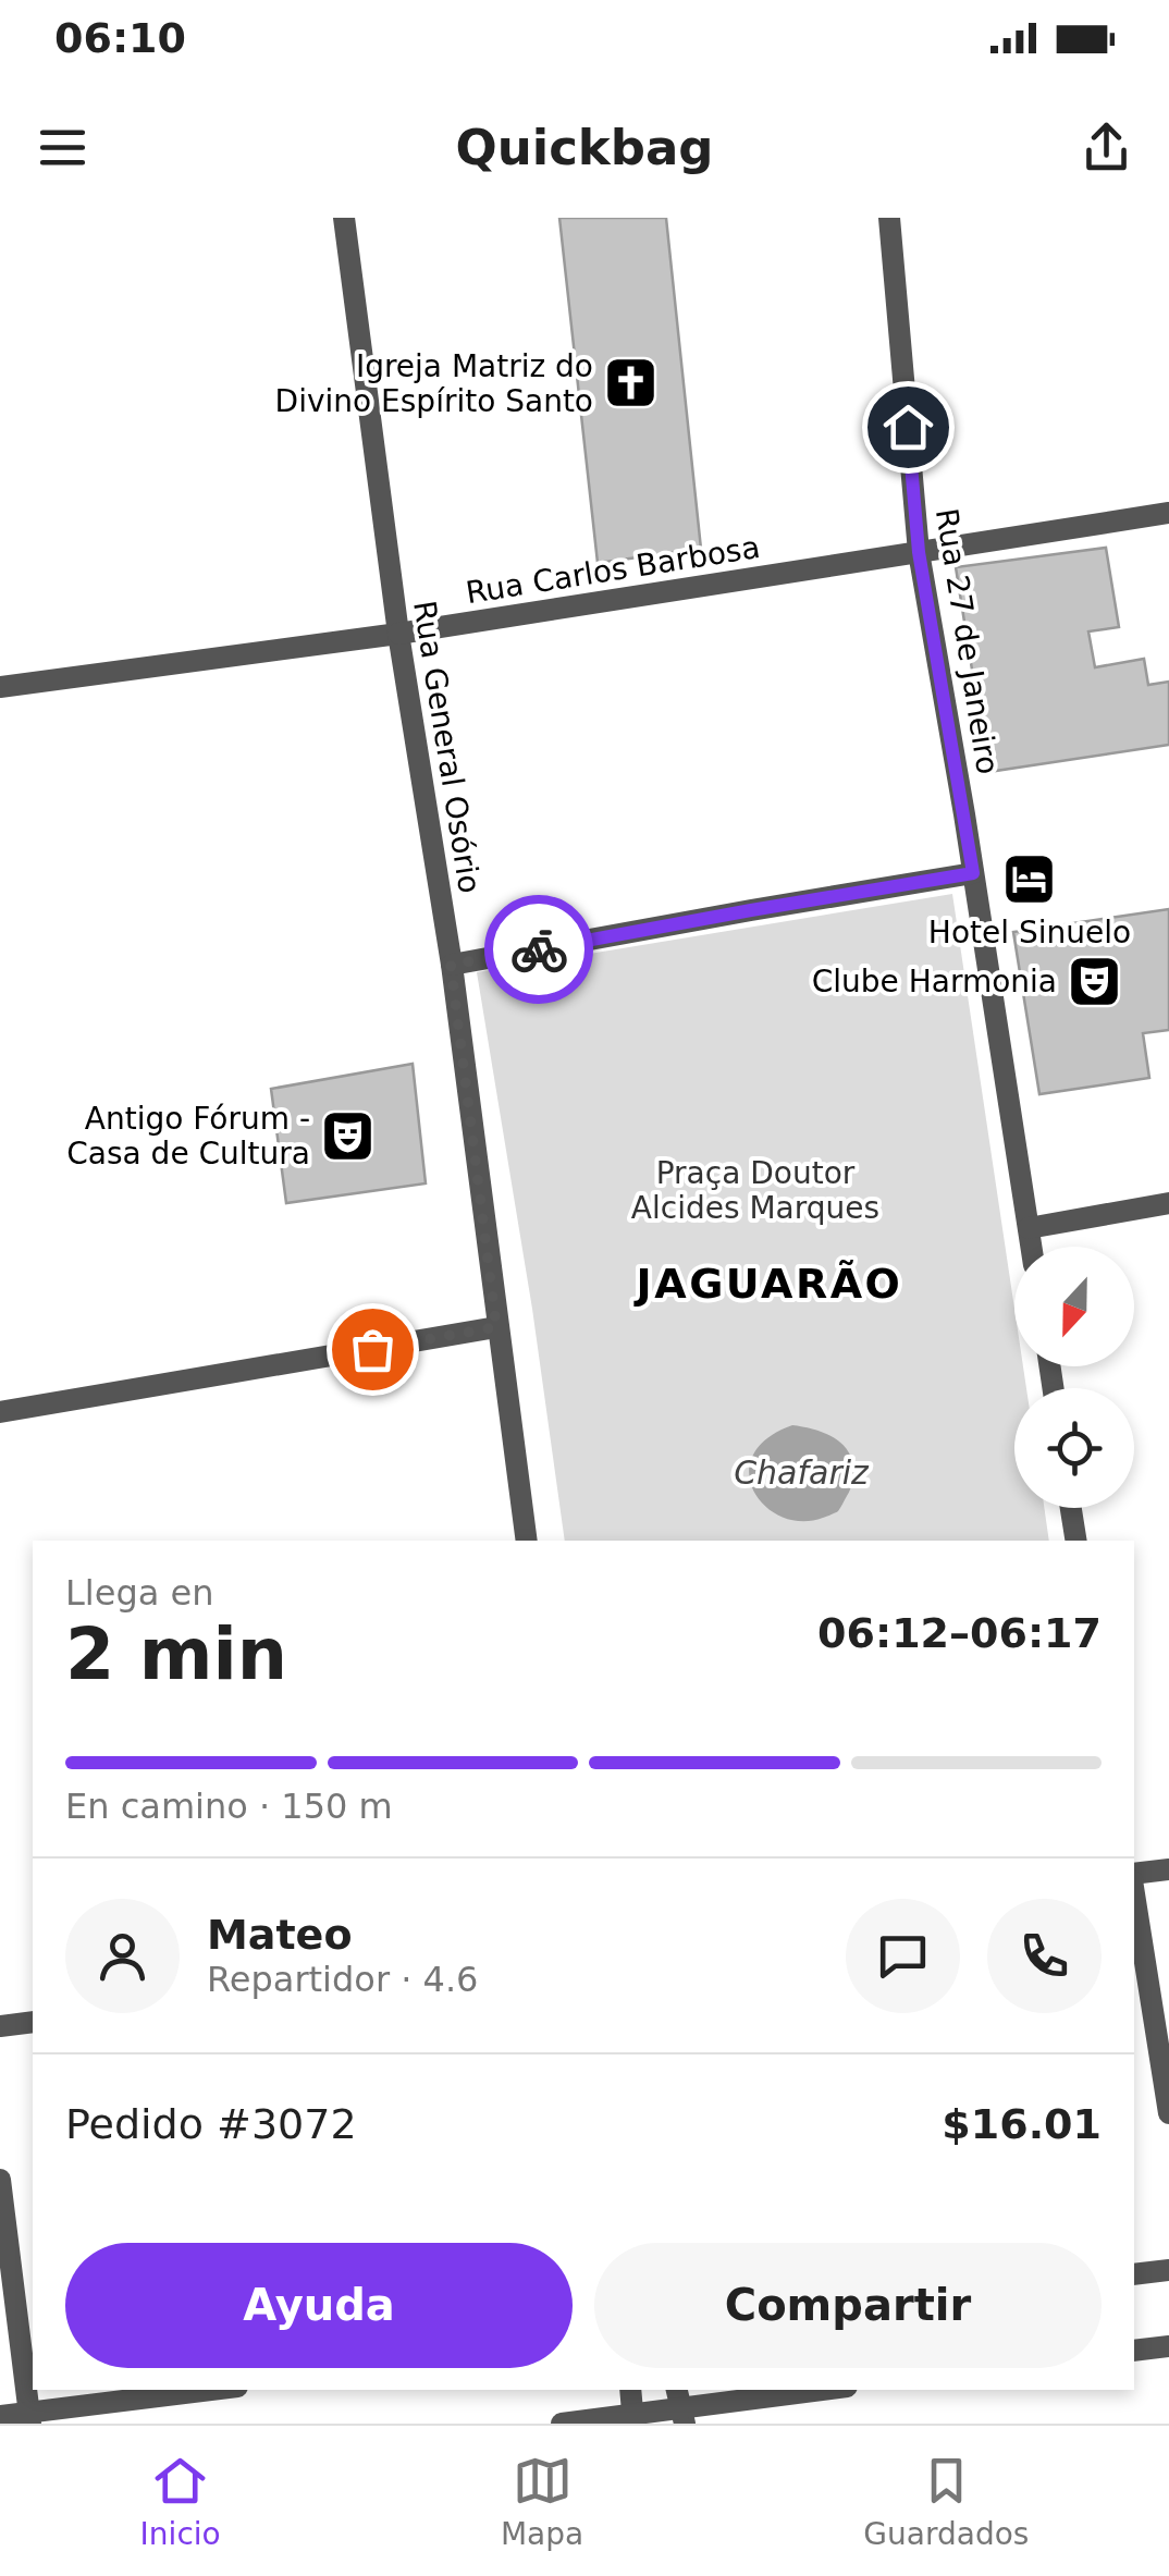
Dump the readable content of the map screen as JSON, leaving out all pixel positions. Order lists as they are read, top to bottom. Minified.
{"streets":{"street":["Rua Carlos Barbosa","Rua 27 de Janeiro","Rua General Osório"]},"crossings":[["Rua Carlos Barbosa","Rua 27 de Janeiro"],["Rua Carlos Barbosa","Rua General Osório"]],"districts":["JAGUARÃO"],"water":["Chafariz"],"parks":["Praça Doutor Alcides Marques"],"places":{"church":["Igreja Matriz do Divino Espírito Santo"],"hotel":["Hotel Sinuelo"],"theatre":["Clube Harmonia","Antigo Fórum - Casa de Cultura"]},"north":"bottom","page":{"status":"06:10","header":"Quickbag","heading":["2 min","Llega en","06:12–06:17"],"panel":["Mateo","Repartidor · 4.6","Pedido #3072","$16.01"],"bar":"En camino · 150 m","buttons":["Ayuda","Compartir"],"tabs":["Inicio","Mapa","Guardados"]}}
